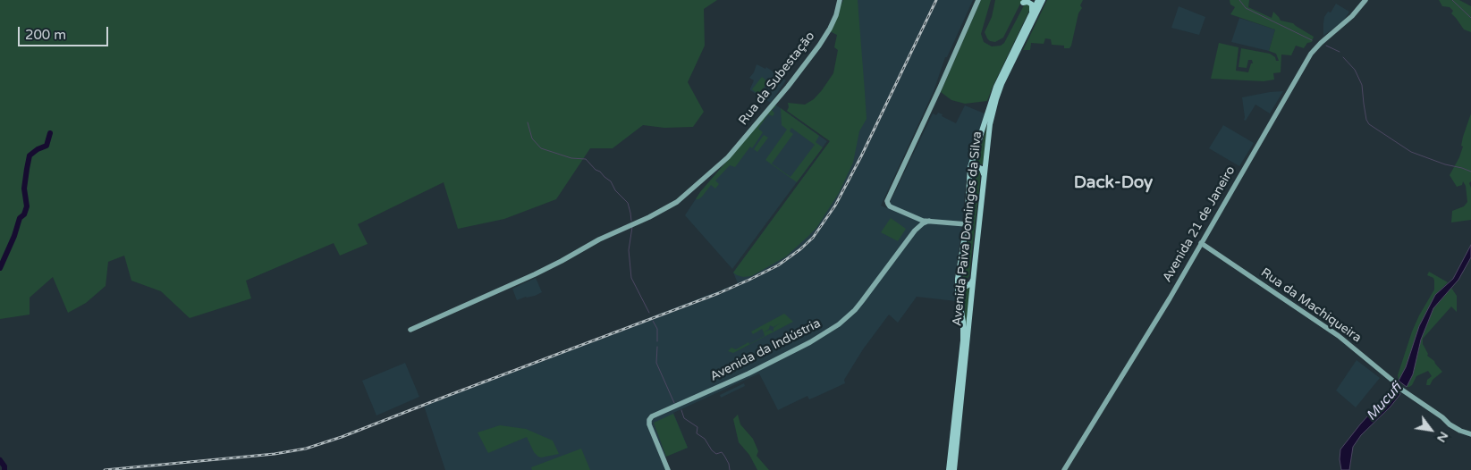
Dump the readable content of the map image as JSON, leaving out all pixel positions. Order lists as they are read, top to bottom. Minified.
{"streets":{"main road":["Avenida Paiva Domingos da Silva"],"street":["Rua da Subestação","Avenida 21 de Janeiro","Rua da Machiqueira","Avenida da Indústria"]},"crossings":[["Avenida 21 de Janeiro","Rua da Machiqueira"]],"districts":["Dack-Doy"],"water":["Mucufi"],"scale_bar":"200 m","north":"bottom right"}
